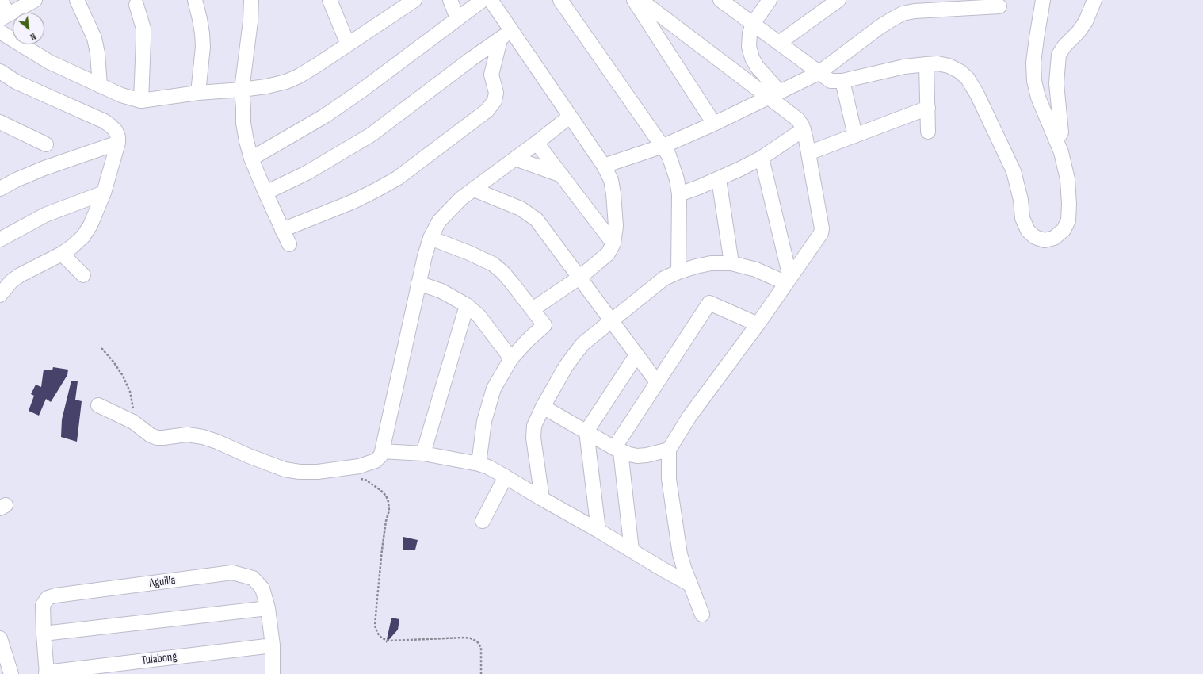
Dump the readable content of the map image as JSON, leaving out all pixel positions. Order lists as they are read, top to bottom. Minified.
{"streets":{"street":["Aguilla","Tulabong"]},"crossings":[["Aguilla","Tulabong"]],"north":"bottom right"}
